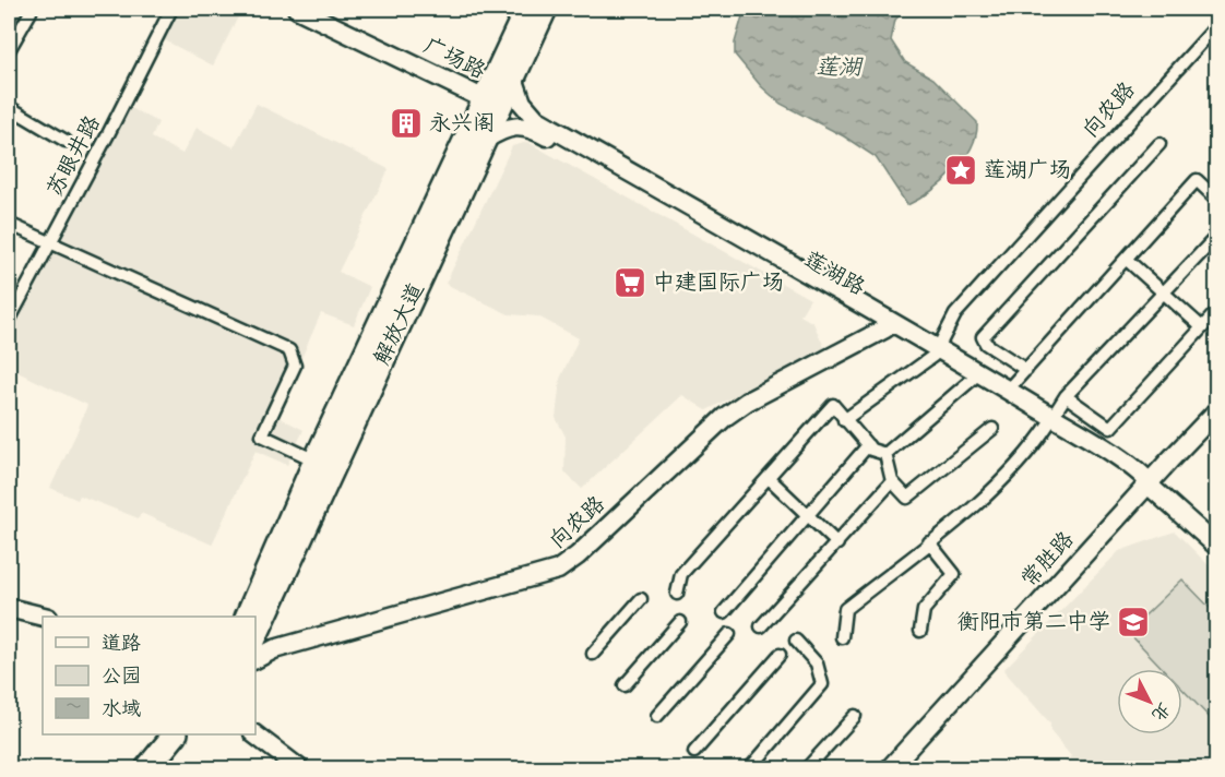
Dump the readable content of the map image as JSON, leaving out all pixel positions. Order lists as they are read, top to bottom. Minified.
{"streets":{"highway":["解放大道"],"street":["广场路","向农路","苏眼井路","莲湖路","常胜路"]},"crossings":[["广场路","解放大道"],["向农路","莲湖路"],["莲湖路","解放大道"],["莲湖路","常胜路"]],"water":["莲湖"],"places":{"building":["永兴阁"],"place":["莲湖广场"],"supermarket":["中建国际广场"],"school or university":["衡阳市第二中学"]},"legend":["道路","公园","水域"],"north":"bottom right"}
